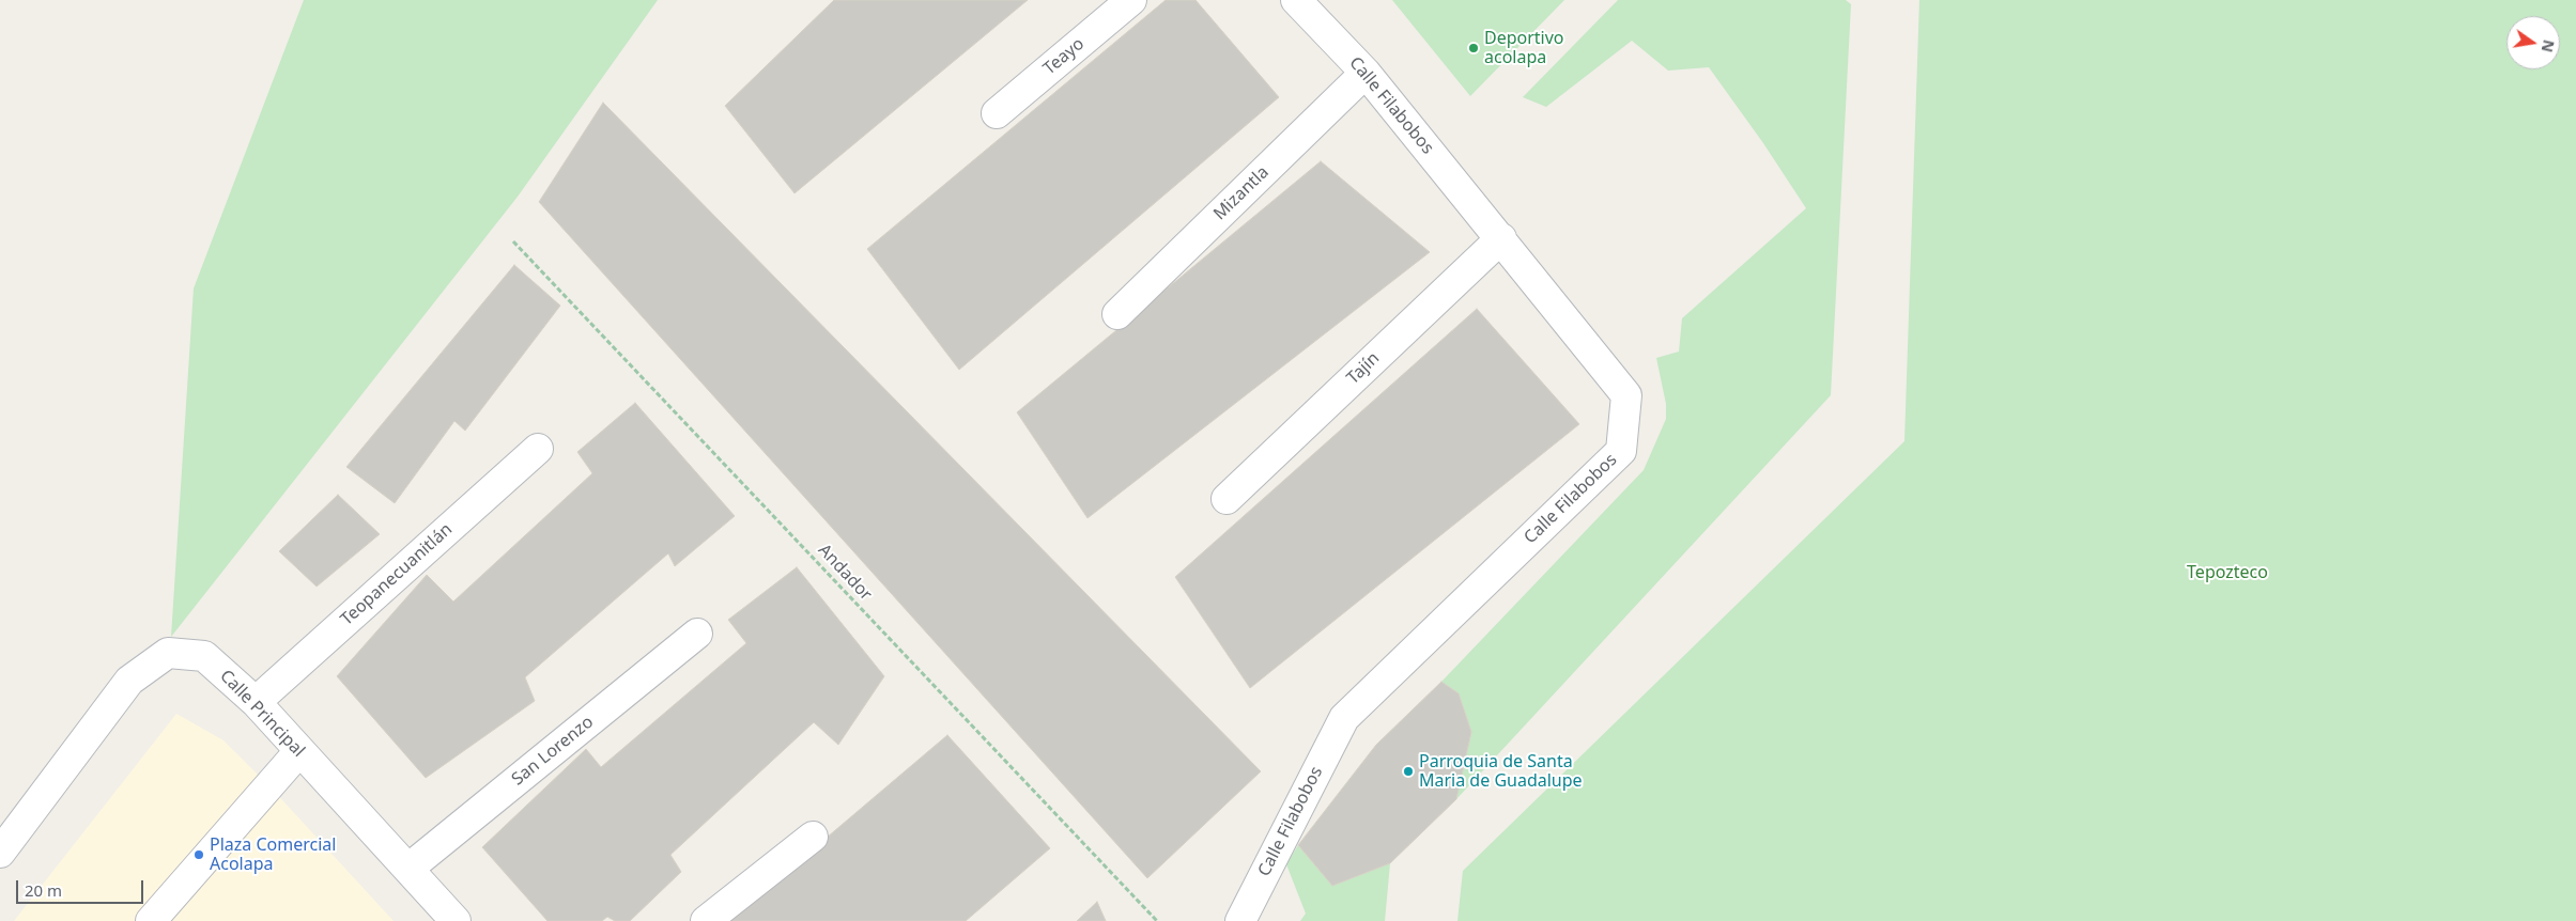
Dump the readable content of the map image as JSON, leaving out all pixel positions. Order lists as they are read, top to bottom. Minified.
{"streets":{"street":["Teayo","Calle Filabobos","Mizantla","Tajín","Teopanecuanitlán","Calle Principal","San Lorenzo"],"path":["Andador"]},"crossings":[["Calle Filabobos","Mizantla"],["Calle Filabobos","Tajín"],["Teopanecuanitlán","Calle Principal"],["Calle Principal","San Lorenzo"]],"parks":["Tepozteco"],"places":["Deportivo acolapa","Parroquia de Santa Maria de Guadalupe","Plaza Comercial Acolapa"],"scale_bar":"20 m","north":"right"}
